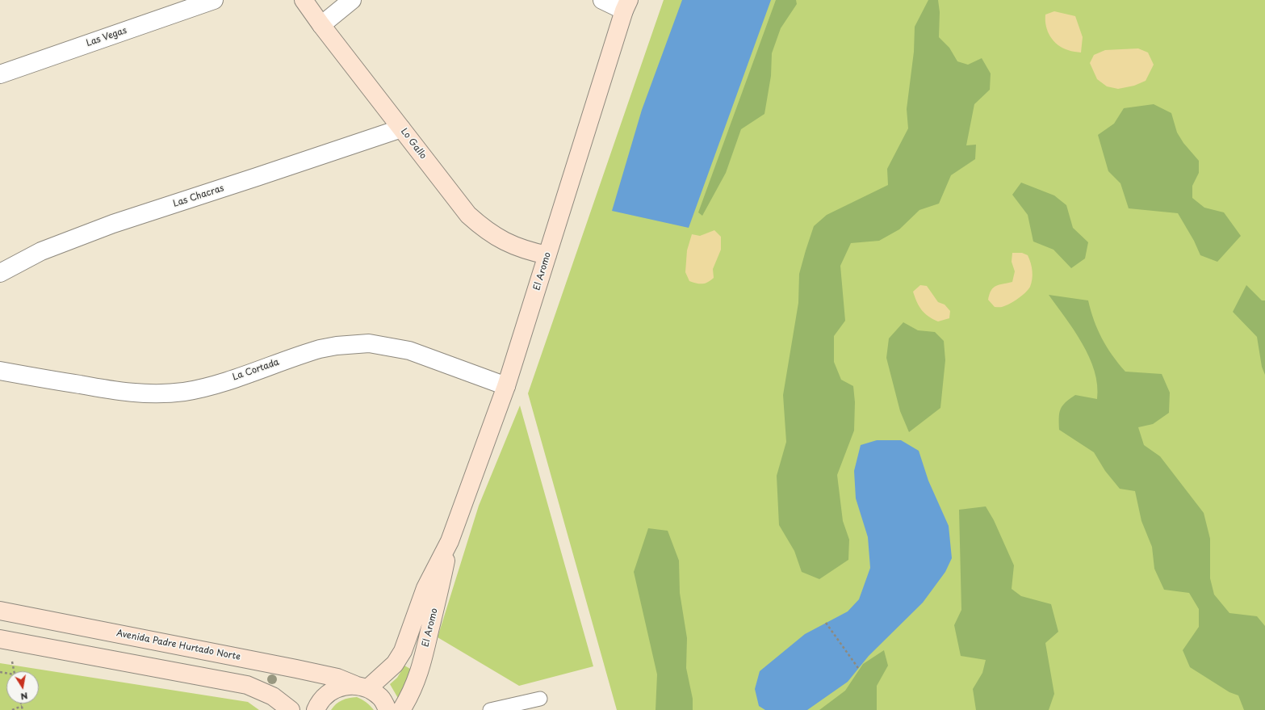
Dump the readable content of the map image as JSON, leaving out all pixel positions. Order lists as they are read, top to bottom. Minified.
{"streets":{"street":["Las Vegas","Lo Gallo","Las Chacras","El Aromo","La Cortada","Avenida Padre Hurtado Norte"]},"crossings":[["Lo Gallo","Las Chacras"],["Lo Gallo","El Aromo"],["El Aromo","La Cortada"],["El Aromo","Avenida Padre Hurtado Norte"]],"north":"bottom"}
